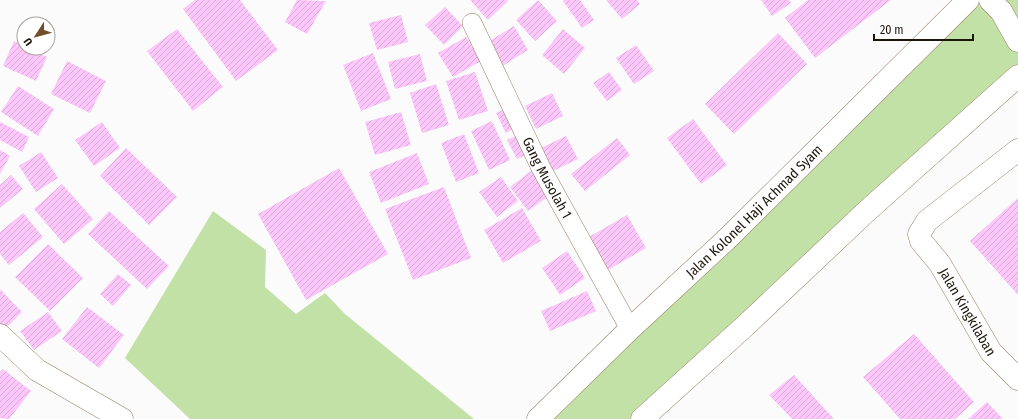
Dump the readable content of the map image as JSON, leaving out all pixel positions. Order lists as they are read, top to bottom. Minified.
{"streets":{"main road":["Jalan Kolonel Haji Achmad Syam","Jalan Kingkilaban"],"lane":["Gang Musolah 1"]},"crossings":[["Gang Musolah 1","Jalan Kolonel Haji Achmad Syam"]],"scale_bar":"20 m","north":"bottom left"}
